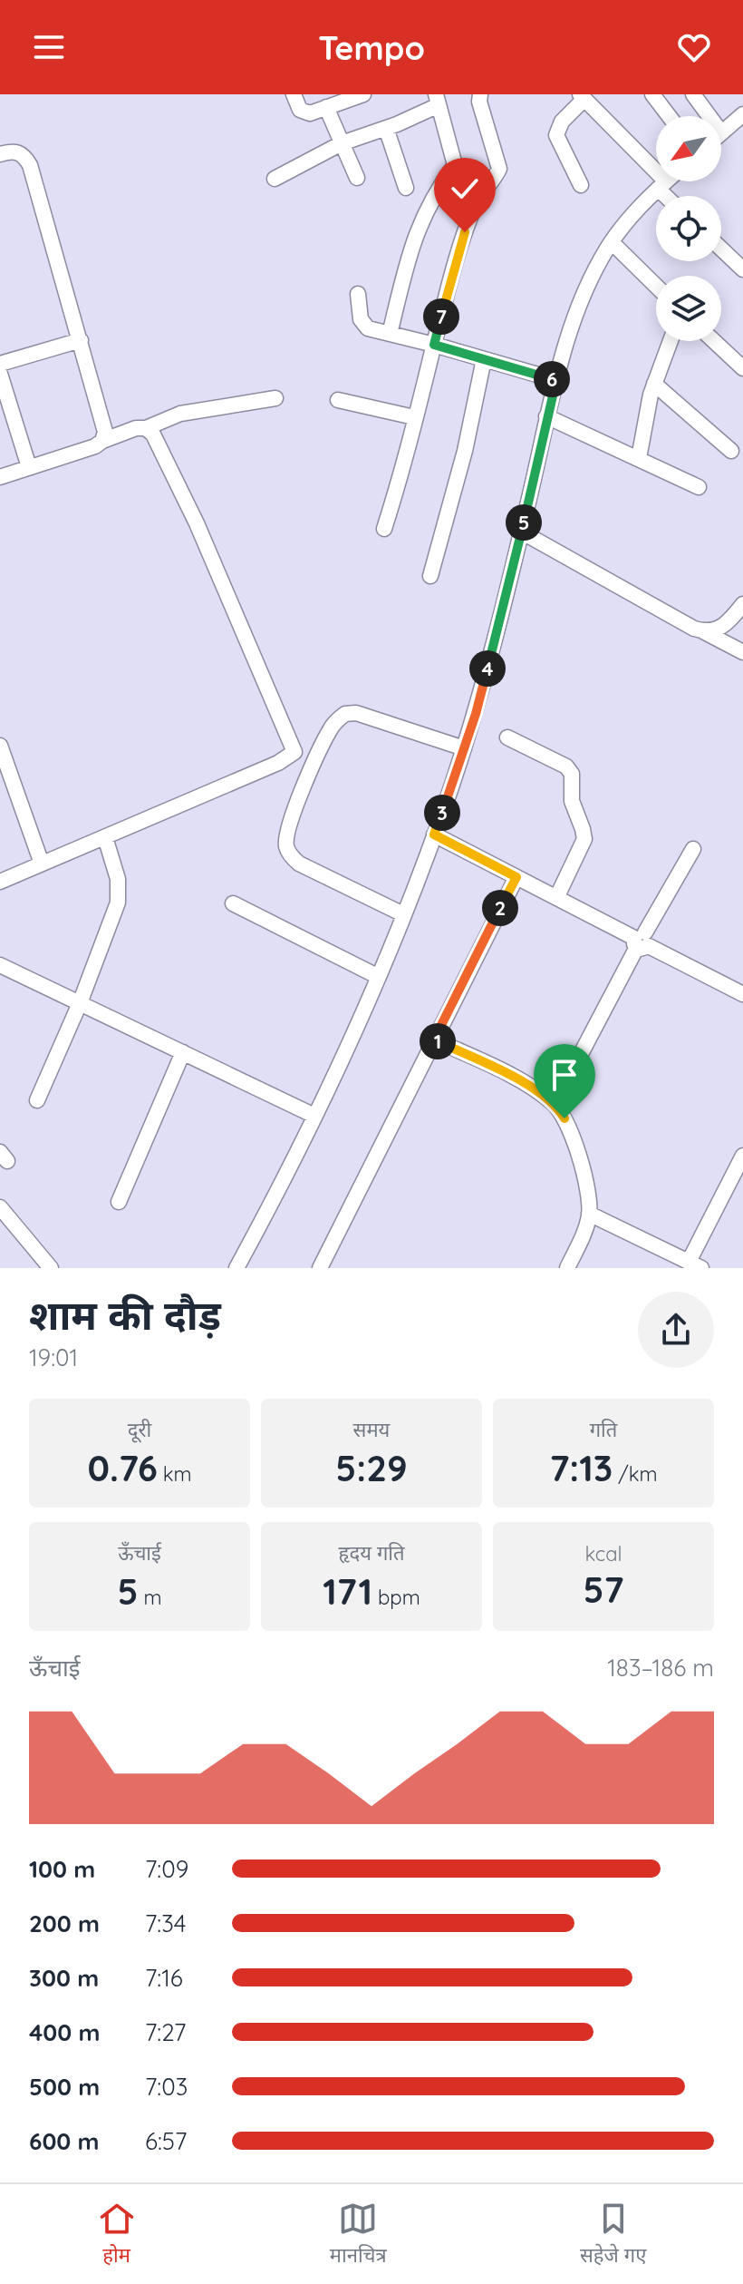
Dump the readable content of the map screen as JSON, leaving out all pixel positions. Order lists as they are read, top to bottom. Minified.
{"north":"bottom left","page":{"header":"Tempo","pins":["7","6","5","4","3","2","1"],"heading":["शाम की दौड़","19:01"],"stats":[["दूरी","0.76 km"],["समय","5:29"],["गति","7:13 /km"],["ऊँचाई","5 m"],["हृदय गति","171 bpm"],["kcal","57"]],"chart":["ऊँचाई","183–186 m"],"list":[{"name":"100 m","note":"7:09"},{"name":"200 m","note":"7:34"},{"name":"300 m","note":"7:16"},{"name":"400 m","note":"7:27"},{"name":"500 m","note":"7:03"},{"name":"600 m","note":"6:57"}],"tabs":["होम","मानचित्र","सहेजे गए"]}}
